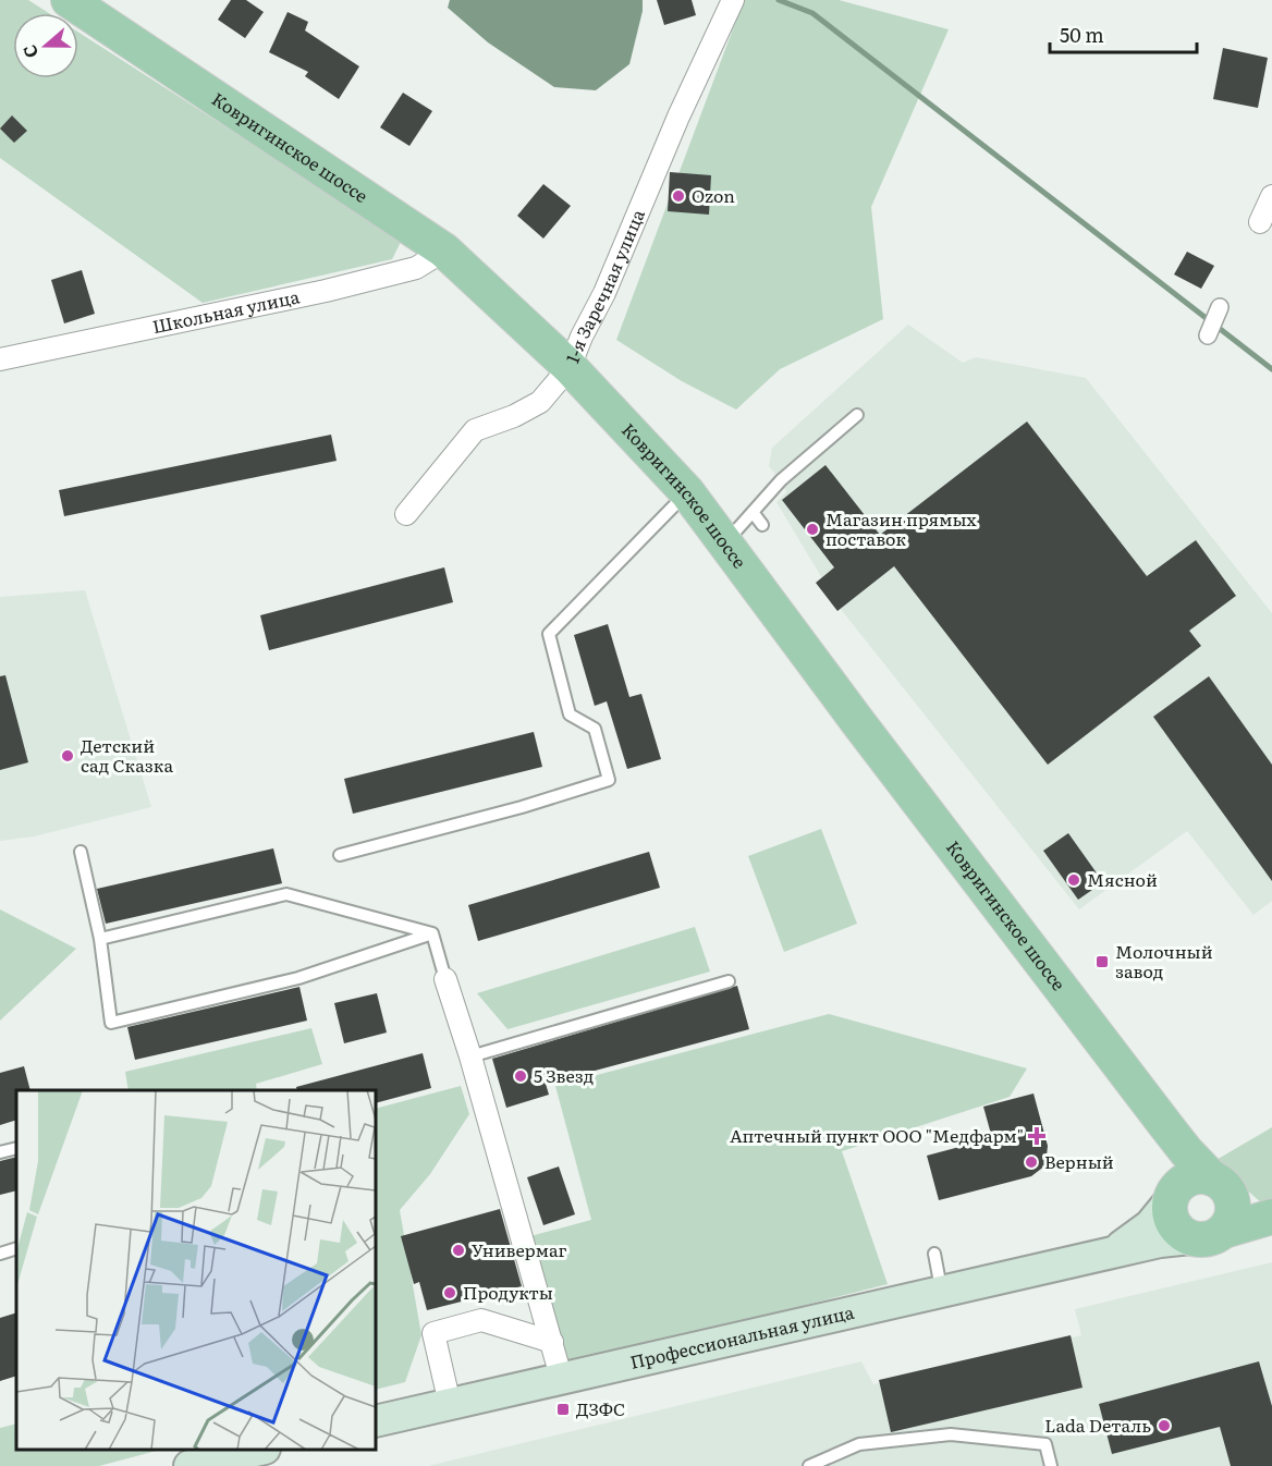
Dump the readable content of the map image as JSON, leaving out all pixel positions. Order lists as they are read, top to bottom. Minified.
{"streets":{"main road":["Ковригинское шоссе","Профессиональная улица"],"street":["1-я Заречная улица","Школьная улица"]},"crossings":[["Ковригинское шоссе","1-я Заречная улица"],["Ковригинское шоссе","Школьная улица"],["Ковригинское шоссе","Профессиональная улица"]],"places":{"other":["Ozon","Магазин прямых поставок","Детский сад Сказка","Мясной","5 Звезд","Верный","Универмаг","Продукты","Lada Dеталь"],"transit":["Молочный завод","ДЗФС"],"health":["Аптечный пункт ООО \"Медфарм\""]},"scale_bar":"50 m","north":"left"}
